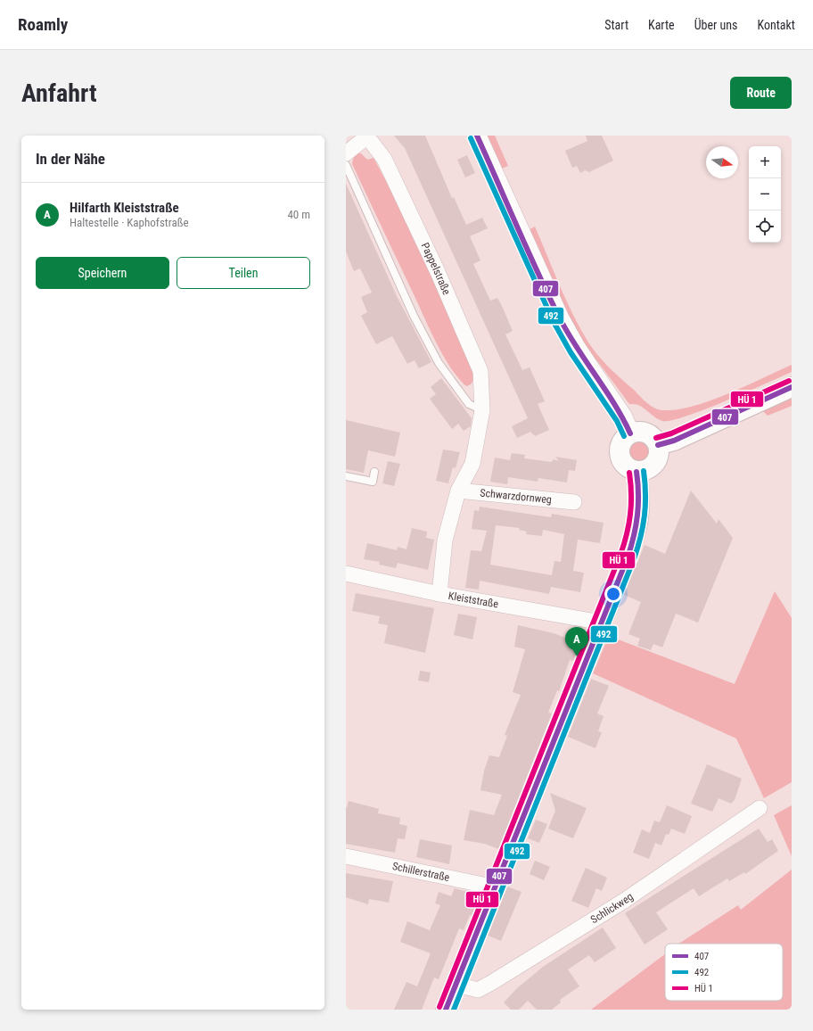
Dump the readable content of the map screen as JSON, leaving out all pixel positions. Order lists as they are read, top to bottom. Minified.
{"streets":{"street":["Pappelstraße","Schwarzdornweg","Kleiststraße","Schillerstraße","Schlickweg"]},"crossings":[["Pappelstraße","Schwarzdornweg"],["Pappelstraße","Kleiststraße"]],"lines":["transit line 407","transit line 492"],"legend":["407","492","HÜ 1"],"north":"right","page":{"header":"Roamly","nav":["Start","Karte","Über uns","Kontakt"],"buttons":["Route",["Speichern","Teilen"]],"title":"Anfahrt","heading":"In der Nähe","map_buttons":["+","−"],"list":[{"mark":"A","name":"Hilfarth Kleiststraße","note":"Haltestelle · Kaphofstraße","value":"40 m"}],"pins":"A"}}
